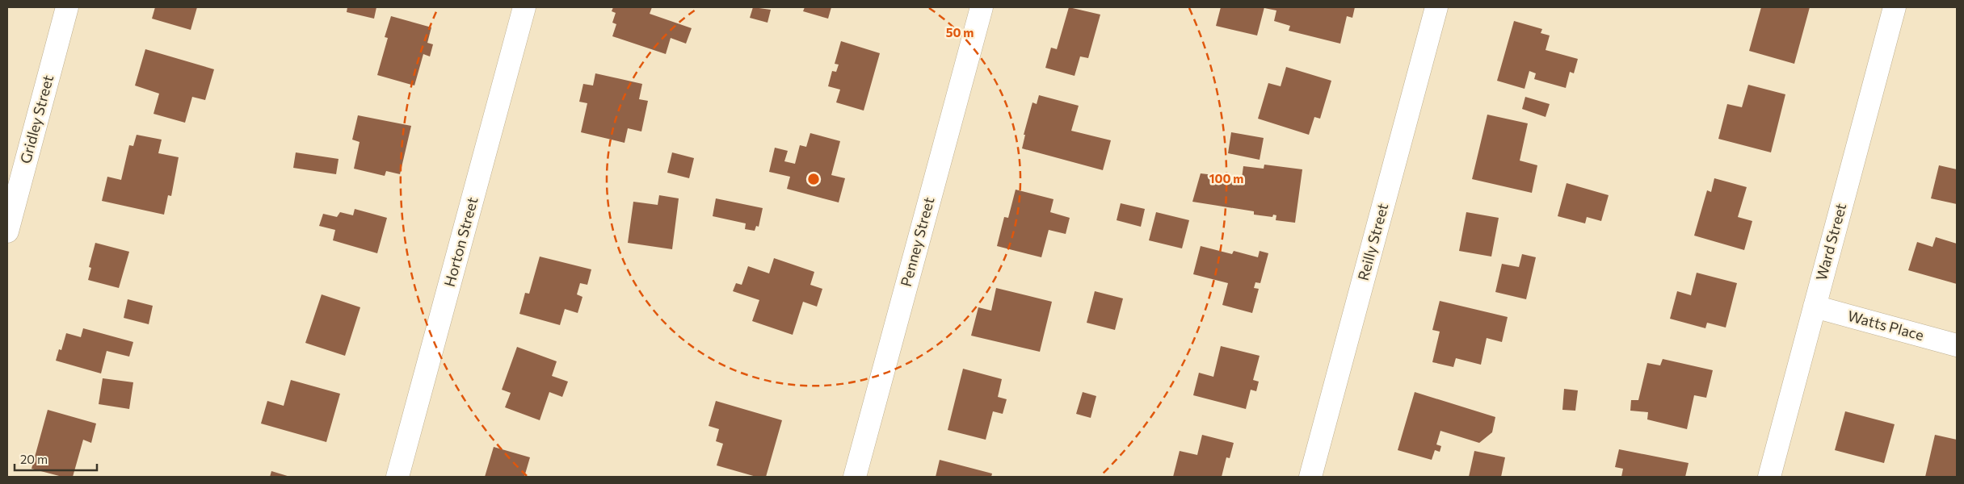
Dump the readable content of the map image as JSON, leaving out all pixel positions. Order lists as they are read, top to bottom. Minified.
{"streets":{"street":["Gridley Street","Horton Street","Penney Street","Reilly Street","Ward Street","Watts Place"]},"crossings":[["Ward Street","Watts Place"]],"scale_bar":"20 m","rings":["50 m","100 m"]}
